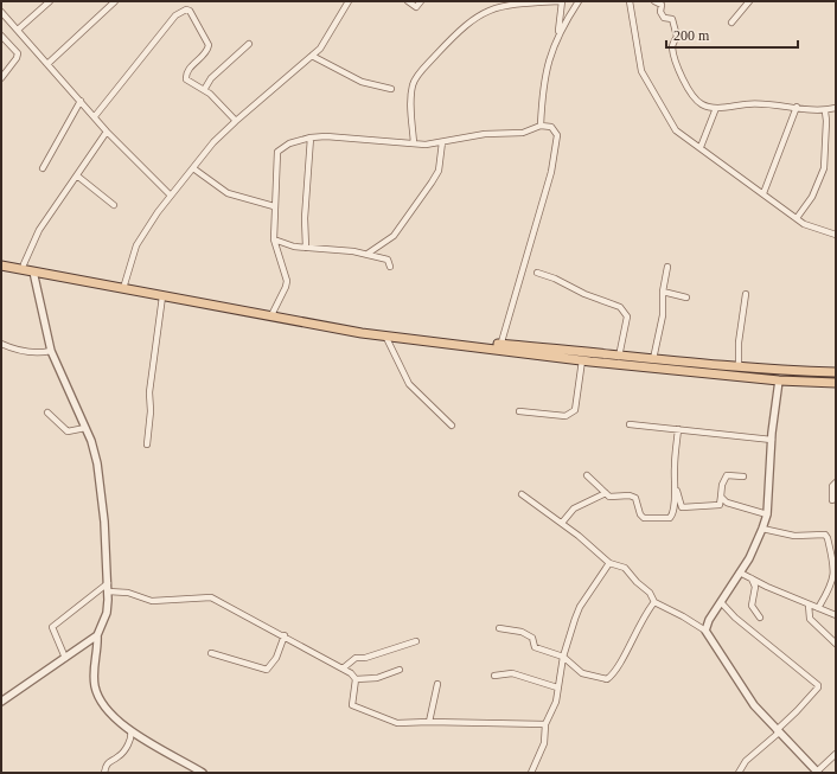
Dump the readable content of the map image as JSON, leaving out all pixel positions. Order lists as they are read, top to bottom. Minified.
{"scale_bar":"200 m"}
